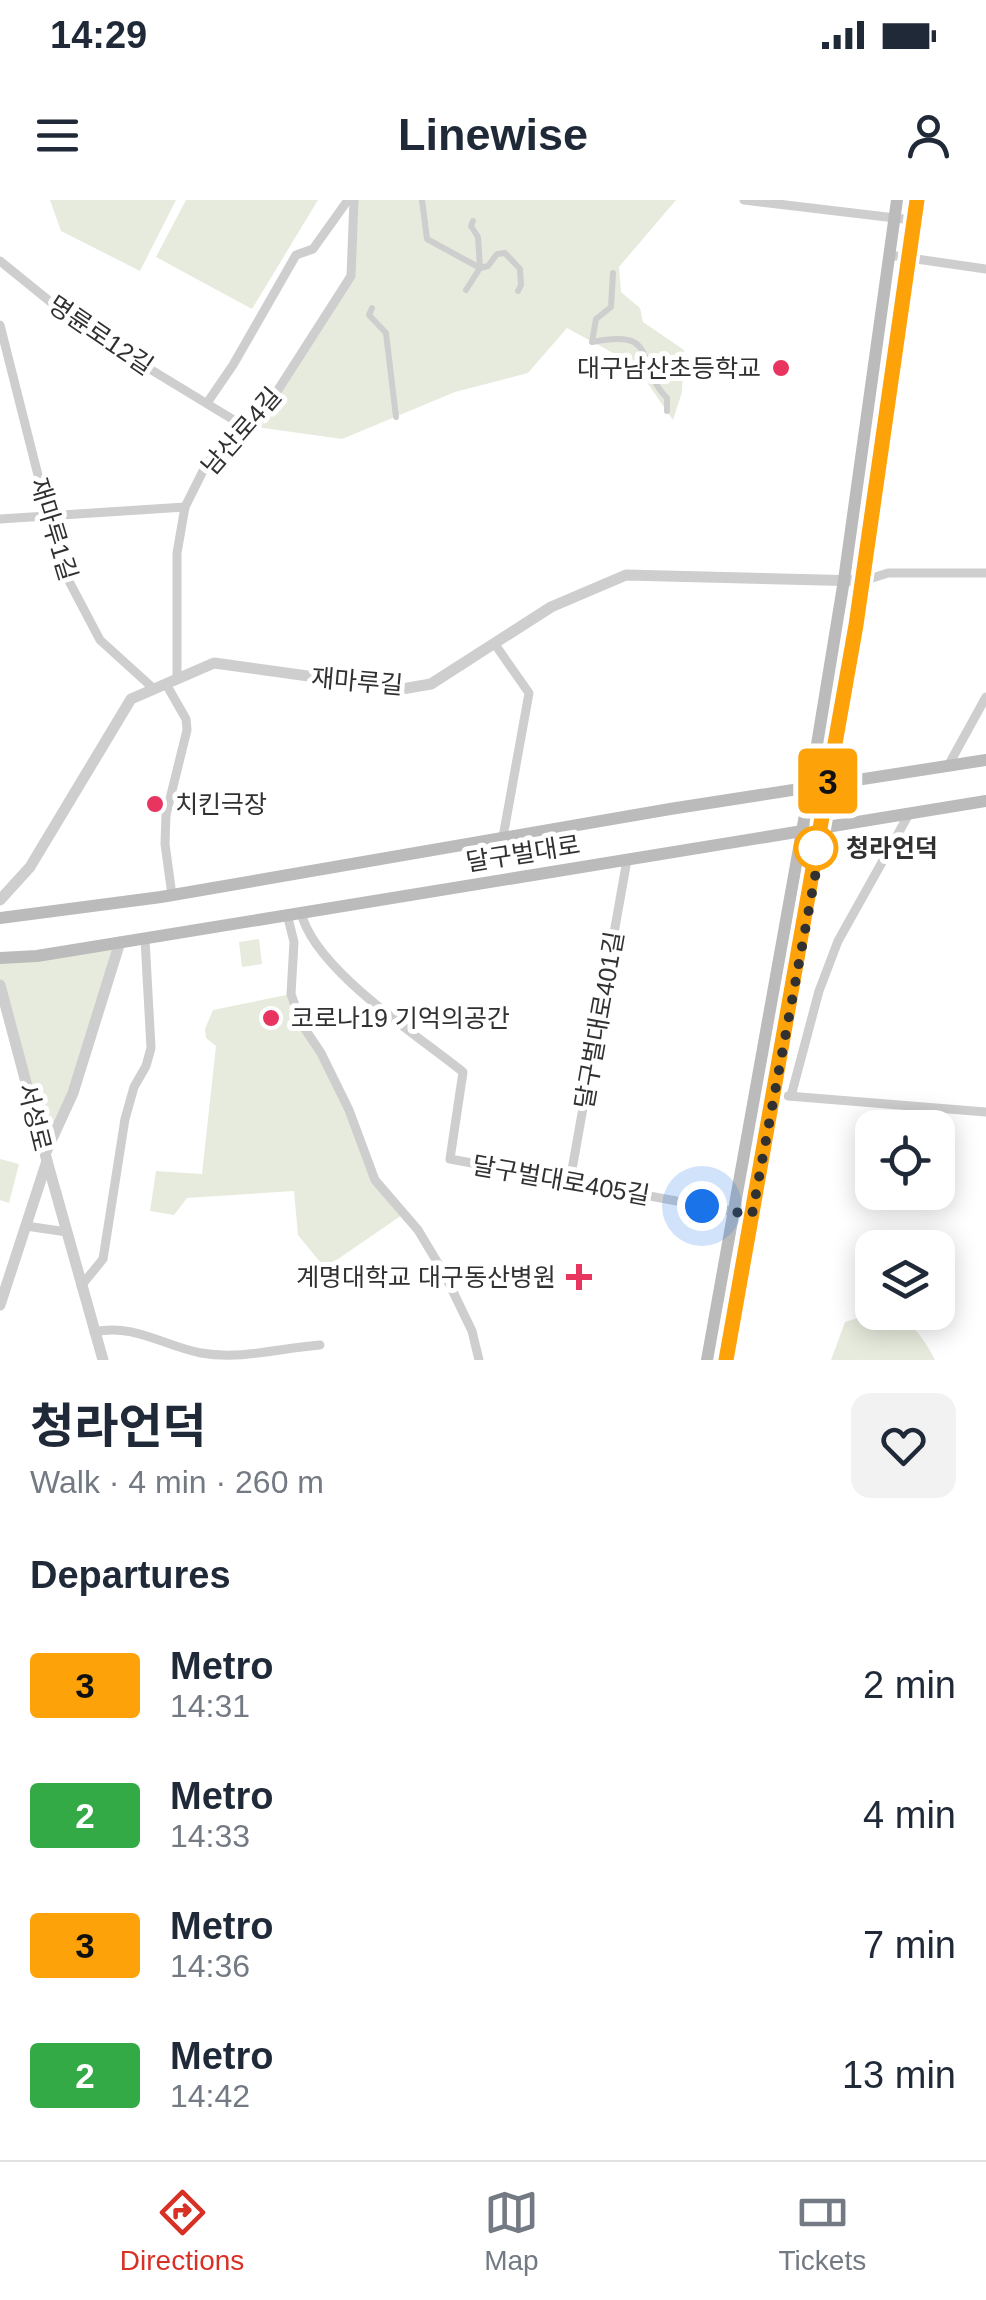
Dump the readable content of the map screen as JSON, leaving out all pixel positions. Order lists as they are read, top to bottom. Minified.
{"streets":{"main road":["달구벌대로"],"street":["명륜로12길","남산로4길","재마루1길","재마루길","달구벌대로401길","서성로","달구벌대로405길"]},"crossings":[["명륜로12길","남산로4길"],["남산로4길","재마루1길"],["남산로4길","재마루길"],["재마루1길","재마루길"],["재마루길","달구벌대로"],["달구벌대로","달구벌대로401길"],["달구벌대로","달구벌대로405길"],["달구벌대로401길","달구벌대로405길"]],"places":{"other":["대구남산초등학교","치킨극장","청라언덕","코로나19 기억의공간"],"health":["계명대학교 대구동산병원"]},"lines":["metro line 3"],"page":{"status":"14:29","header":"Linewise","on_map":"3","heading":[["청라언덕","Walk · 4 min · 260 m"],"Departures"],"list":[{"mark":"3","name":"Metro","note":"14:31","value":"2 min"},{"mark":"2","name":"Metro","note":"14:33","value":"4 min"},{"mark":"3","name":"Metro","note":"14:36","value":"7 min"},{"mark":"2","name":"Metro","note":"14:42","value":"13 min"}],"tabs":["Directions","Map","Tickets"]}}
